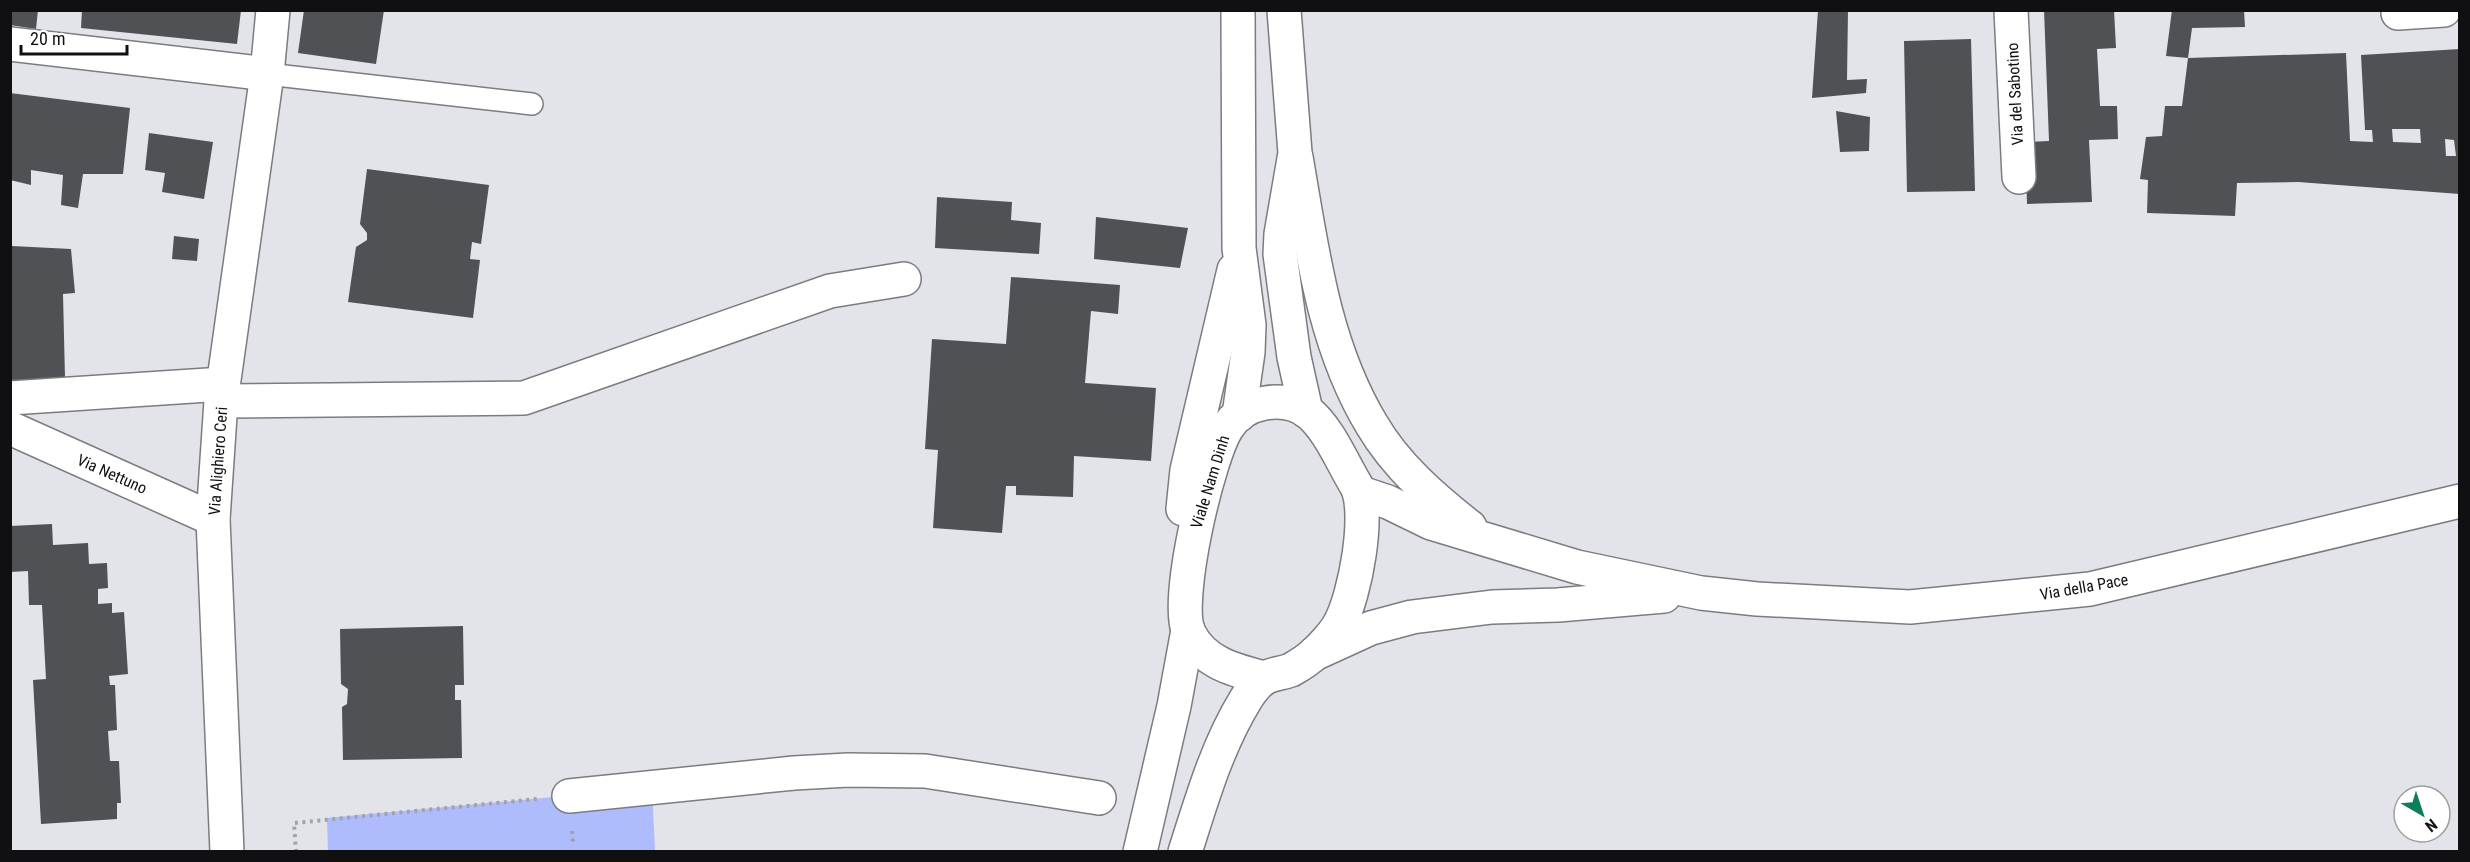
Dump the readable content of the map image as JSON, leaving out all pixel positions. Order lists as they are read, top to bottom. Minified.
{"streets":{"main road":["Via del Sabotino","Via Alighiero Ceri","Via Nettuno","Viale Nam Dinh","Via della Pace"]},"crossings":[["Via Alighiero Ceri","Via Nettuno"]],"scale_bar":"20 m","north":"bottom right"}
